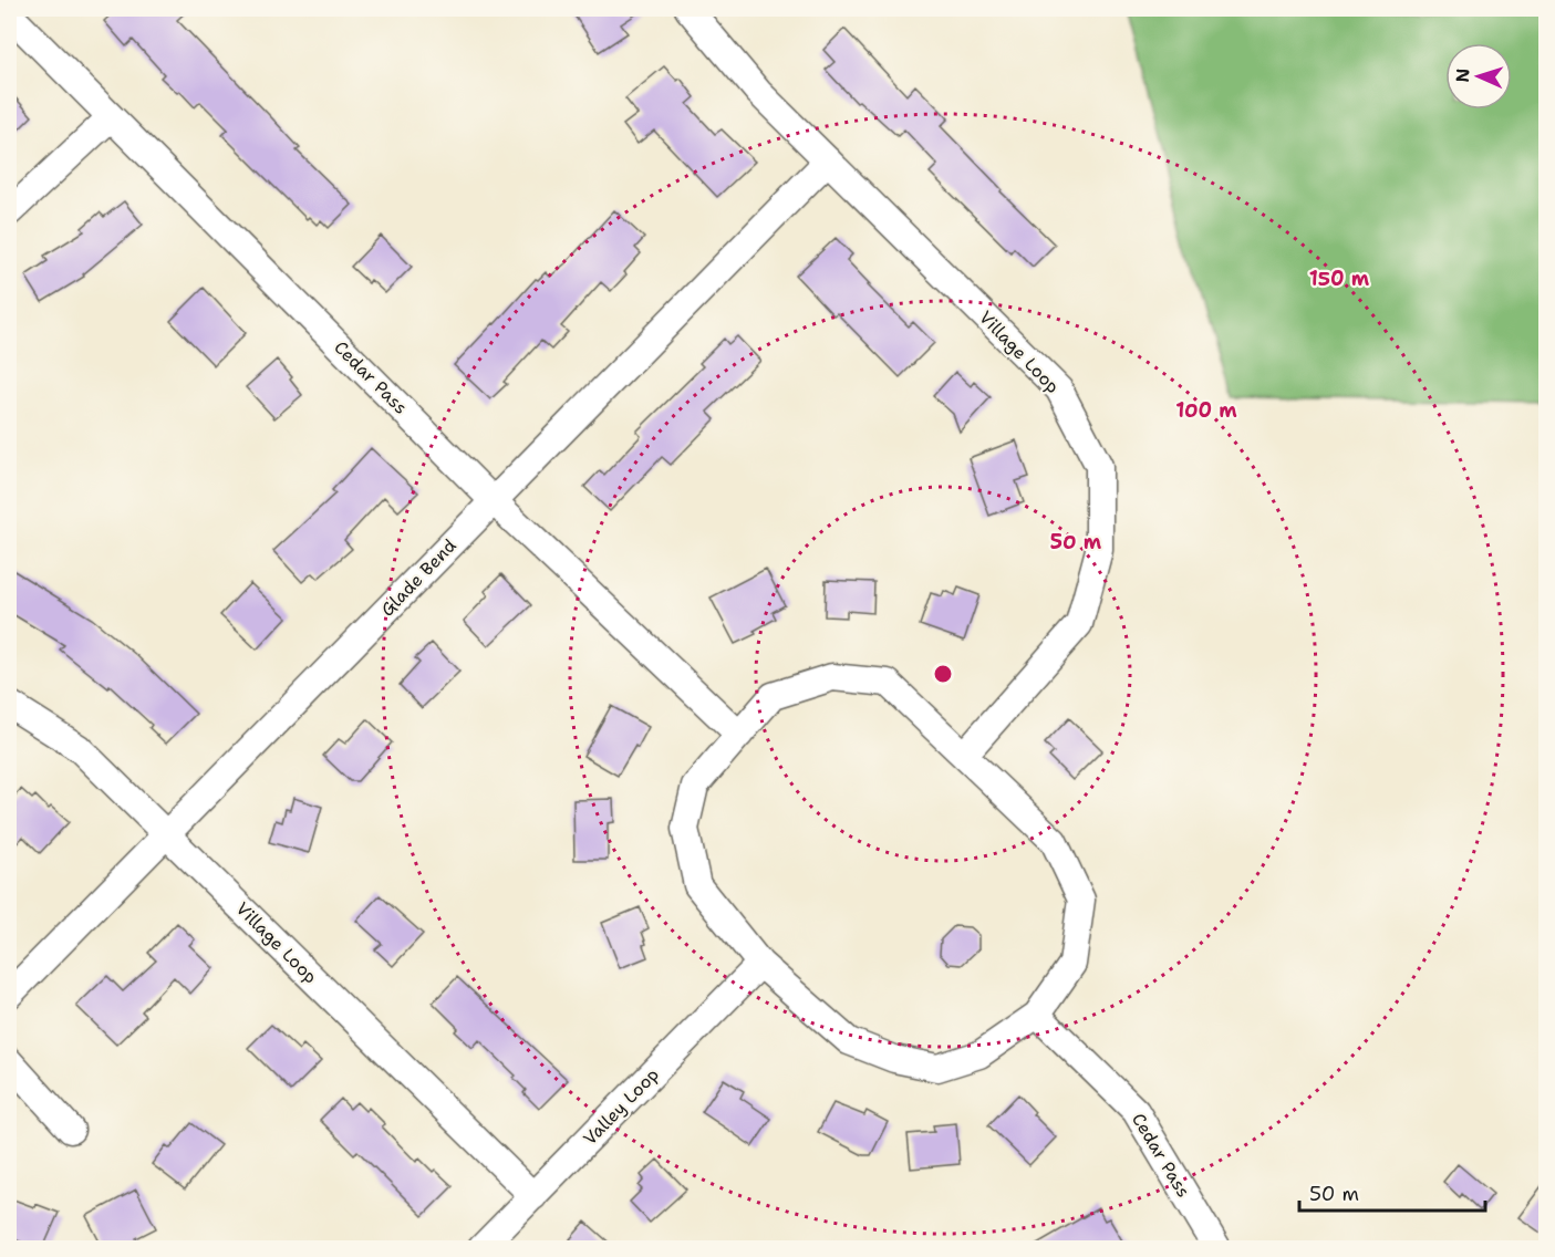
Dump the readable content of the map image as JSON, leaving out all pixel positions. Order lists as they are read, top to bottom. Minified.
{"streets":{"street":["Village Loop","Cedar Pass","Glade Bend","Valley Loop"]},"crossings":[["Village Loop","Glade Bend"],["Village Loop","Valley Loop"],["Cedar Pass","Glade Bend"]],"scale_bar":"50 m","north":"left","rings":["150 m","100 m","50 m"]}
